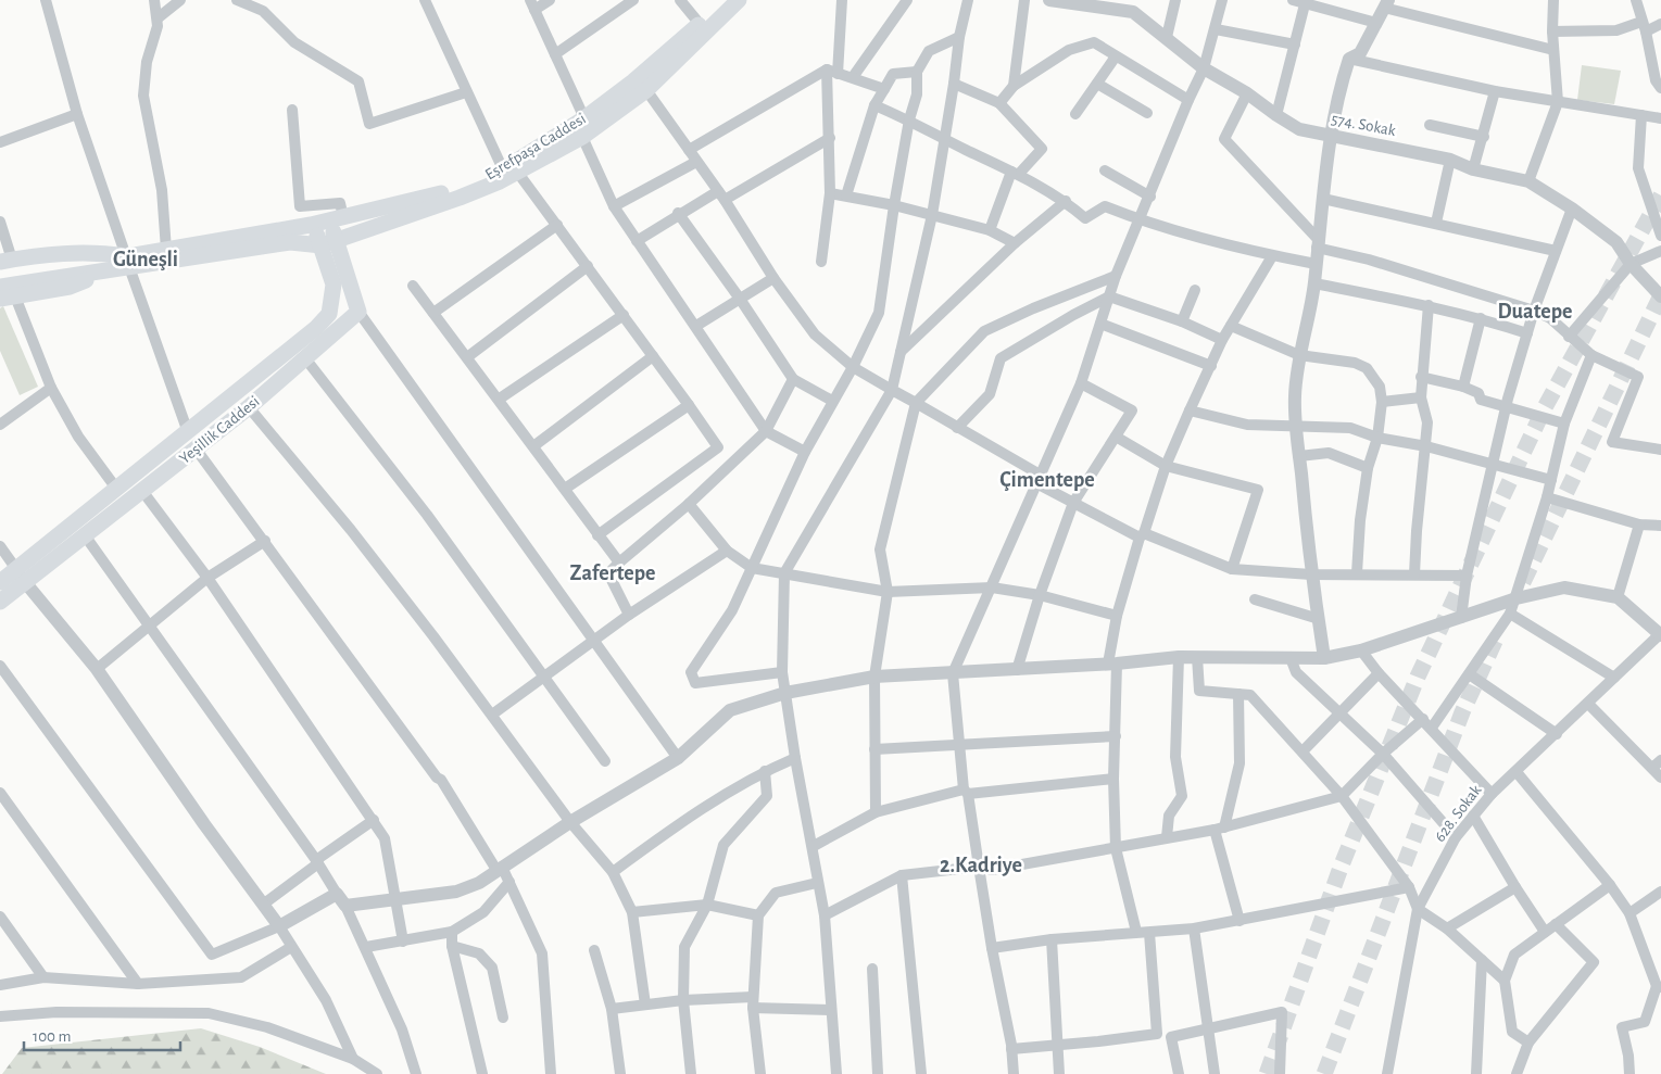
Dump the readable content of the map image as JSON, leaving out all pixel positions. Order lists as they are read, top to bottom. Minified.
{"streets":{"main road":["Eşrefpaşa Caddesi","Yeşillik Caddesi"],"street":["574. Sokak","628. Sokak"]},"crossings":[["Eşrefpaşa Caddesi","Yeşillik Caddesi"]],"districts":["Güneşli","Duatepe","Çimentepe","Zafertepe","2.Kadriye"],"scale_bar":"100 m"}
